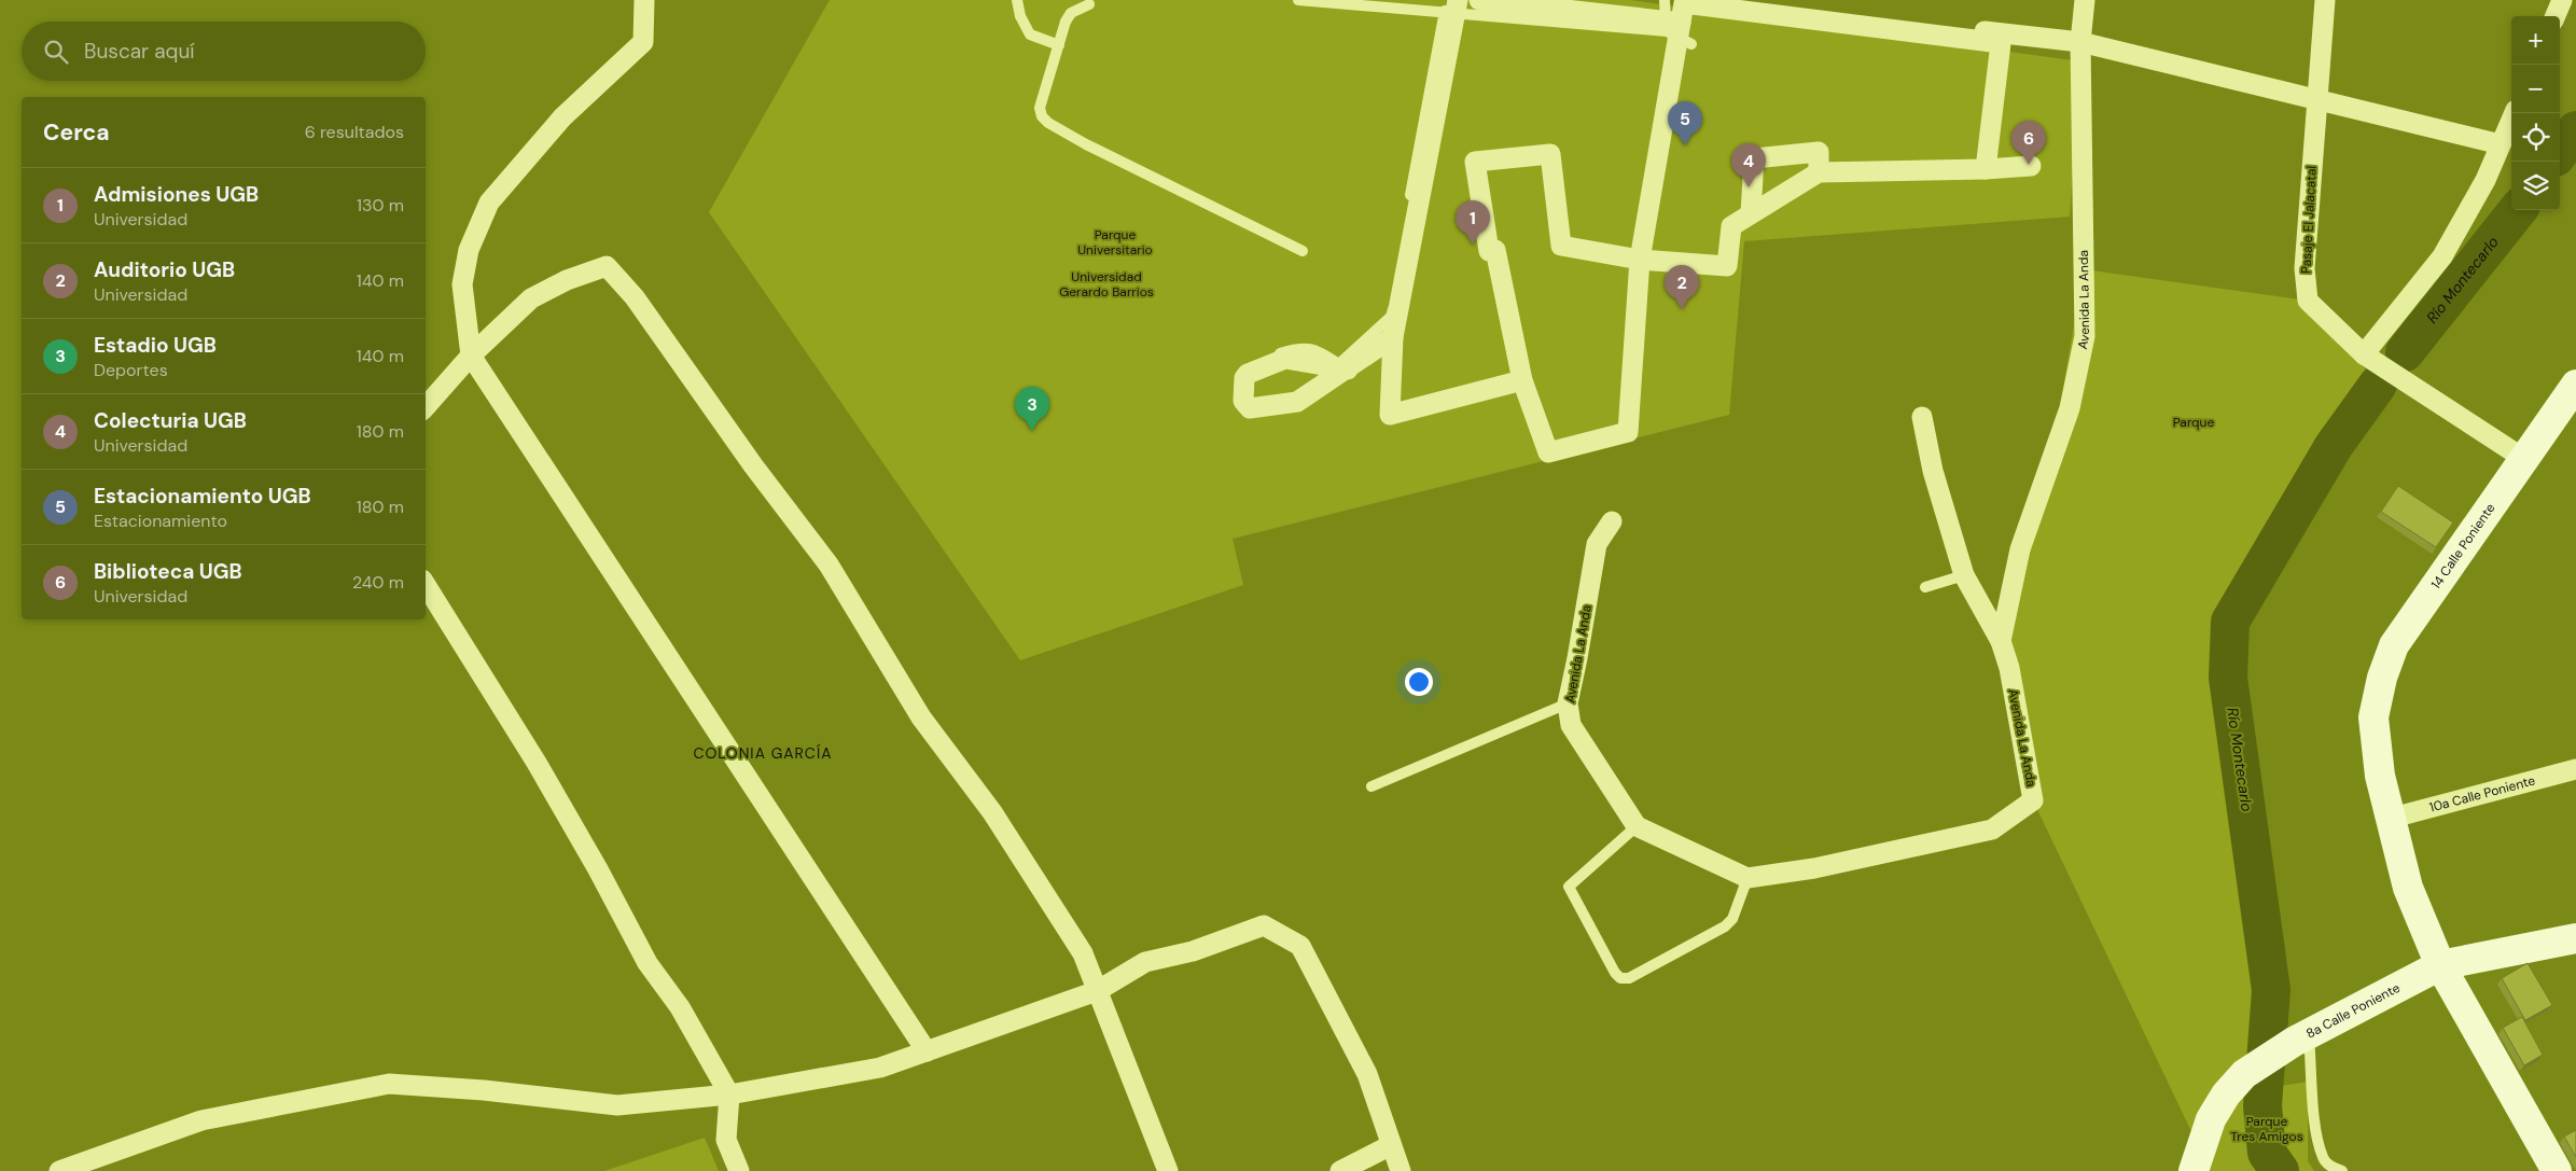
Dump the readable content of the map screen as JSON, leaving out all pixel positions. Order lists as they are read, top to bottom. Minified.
{"streets":{"street":["Pasaje El Jalacatal","Avenida La Anda","14 Calle Poniente","10a Calle Poniente","8a Calle Poniente"]},"crossings":[["Pasaje El Jalacatal","14 Calle Poniente"],["14 Calle Poniente","10a Calle Poniente"],["14 Calle Poniente","8a Calle Poniente"]],"districts":["COLONIA GARCÍA"],"water":["Río Montecarlo"],"parks":["Parque Universitario","Universidad Gerardo Barrios","Parque","Parque Tres Amigos"],"page":{"map_buttons":["+","−"],"search":"Buscar aquí","heading":["Cerca","6 resultados"],"pins":["5","6","4","1","2","3"],"list":[{"mark":"1","name":"Admisiones UGB","note":"Universidad","value":"130 m"},{"mark":"2","name":"Auditorio UGB","note":"Universidad","value":"140 m"},{"mark":"3","name":"Estadio UGB","note":"Deportes","value":"140 m"},{"mark":"4","name":"Colecturia UGB","note":"Universidad","value":"180 m"},{"mark":"5","name":"Estacionamiento UGB","note":"Estacionamiento","value":"180 m"},{"mark":"6","name":"Biblioteca UGB","note":"Universidad","value":"240 m"}]}}
